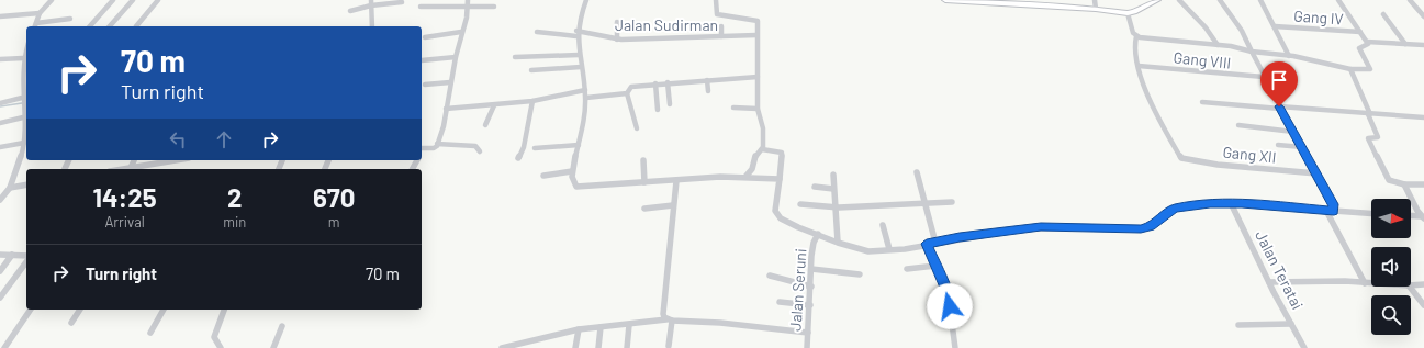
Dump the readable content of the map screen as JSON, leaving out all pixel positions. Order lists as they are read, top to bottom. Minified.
{"streets":{"street":["Gang IV","Jalan Sudirman","Gang VIII","Gang XII","Jalan Teratai","Jalan Seruni"]},"crossings":[["Gang VIII","Gang XII"]],"north":"right","page":{"turn":["70 m","Turn right"],"eta":["14:25","Arrival","2","min","670","m"],"list":[{"name":"Turn right","value":"70 m"}]}}
